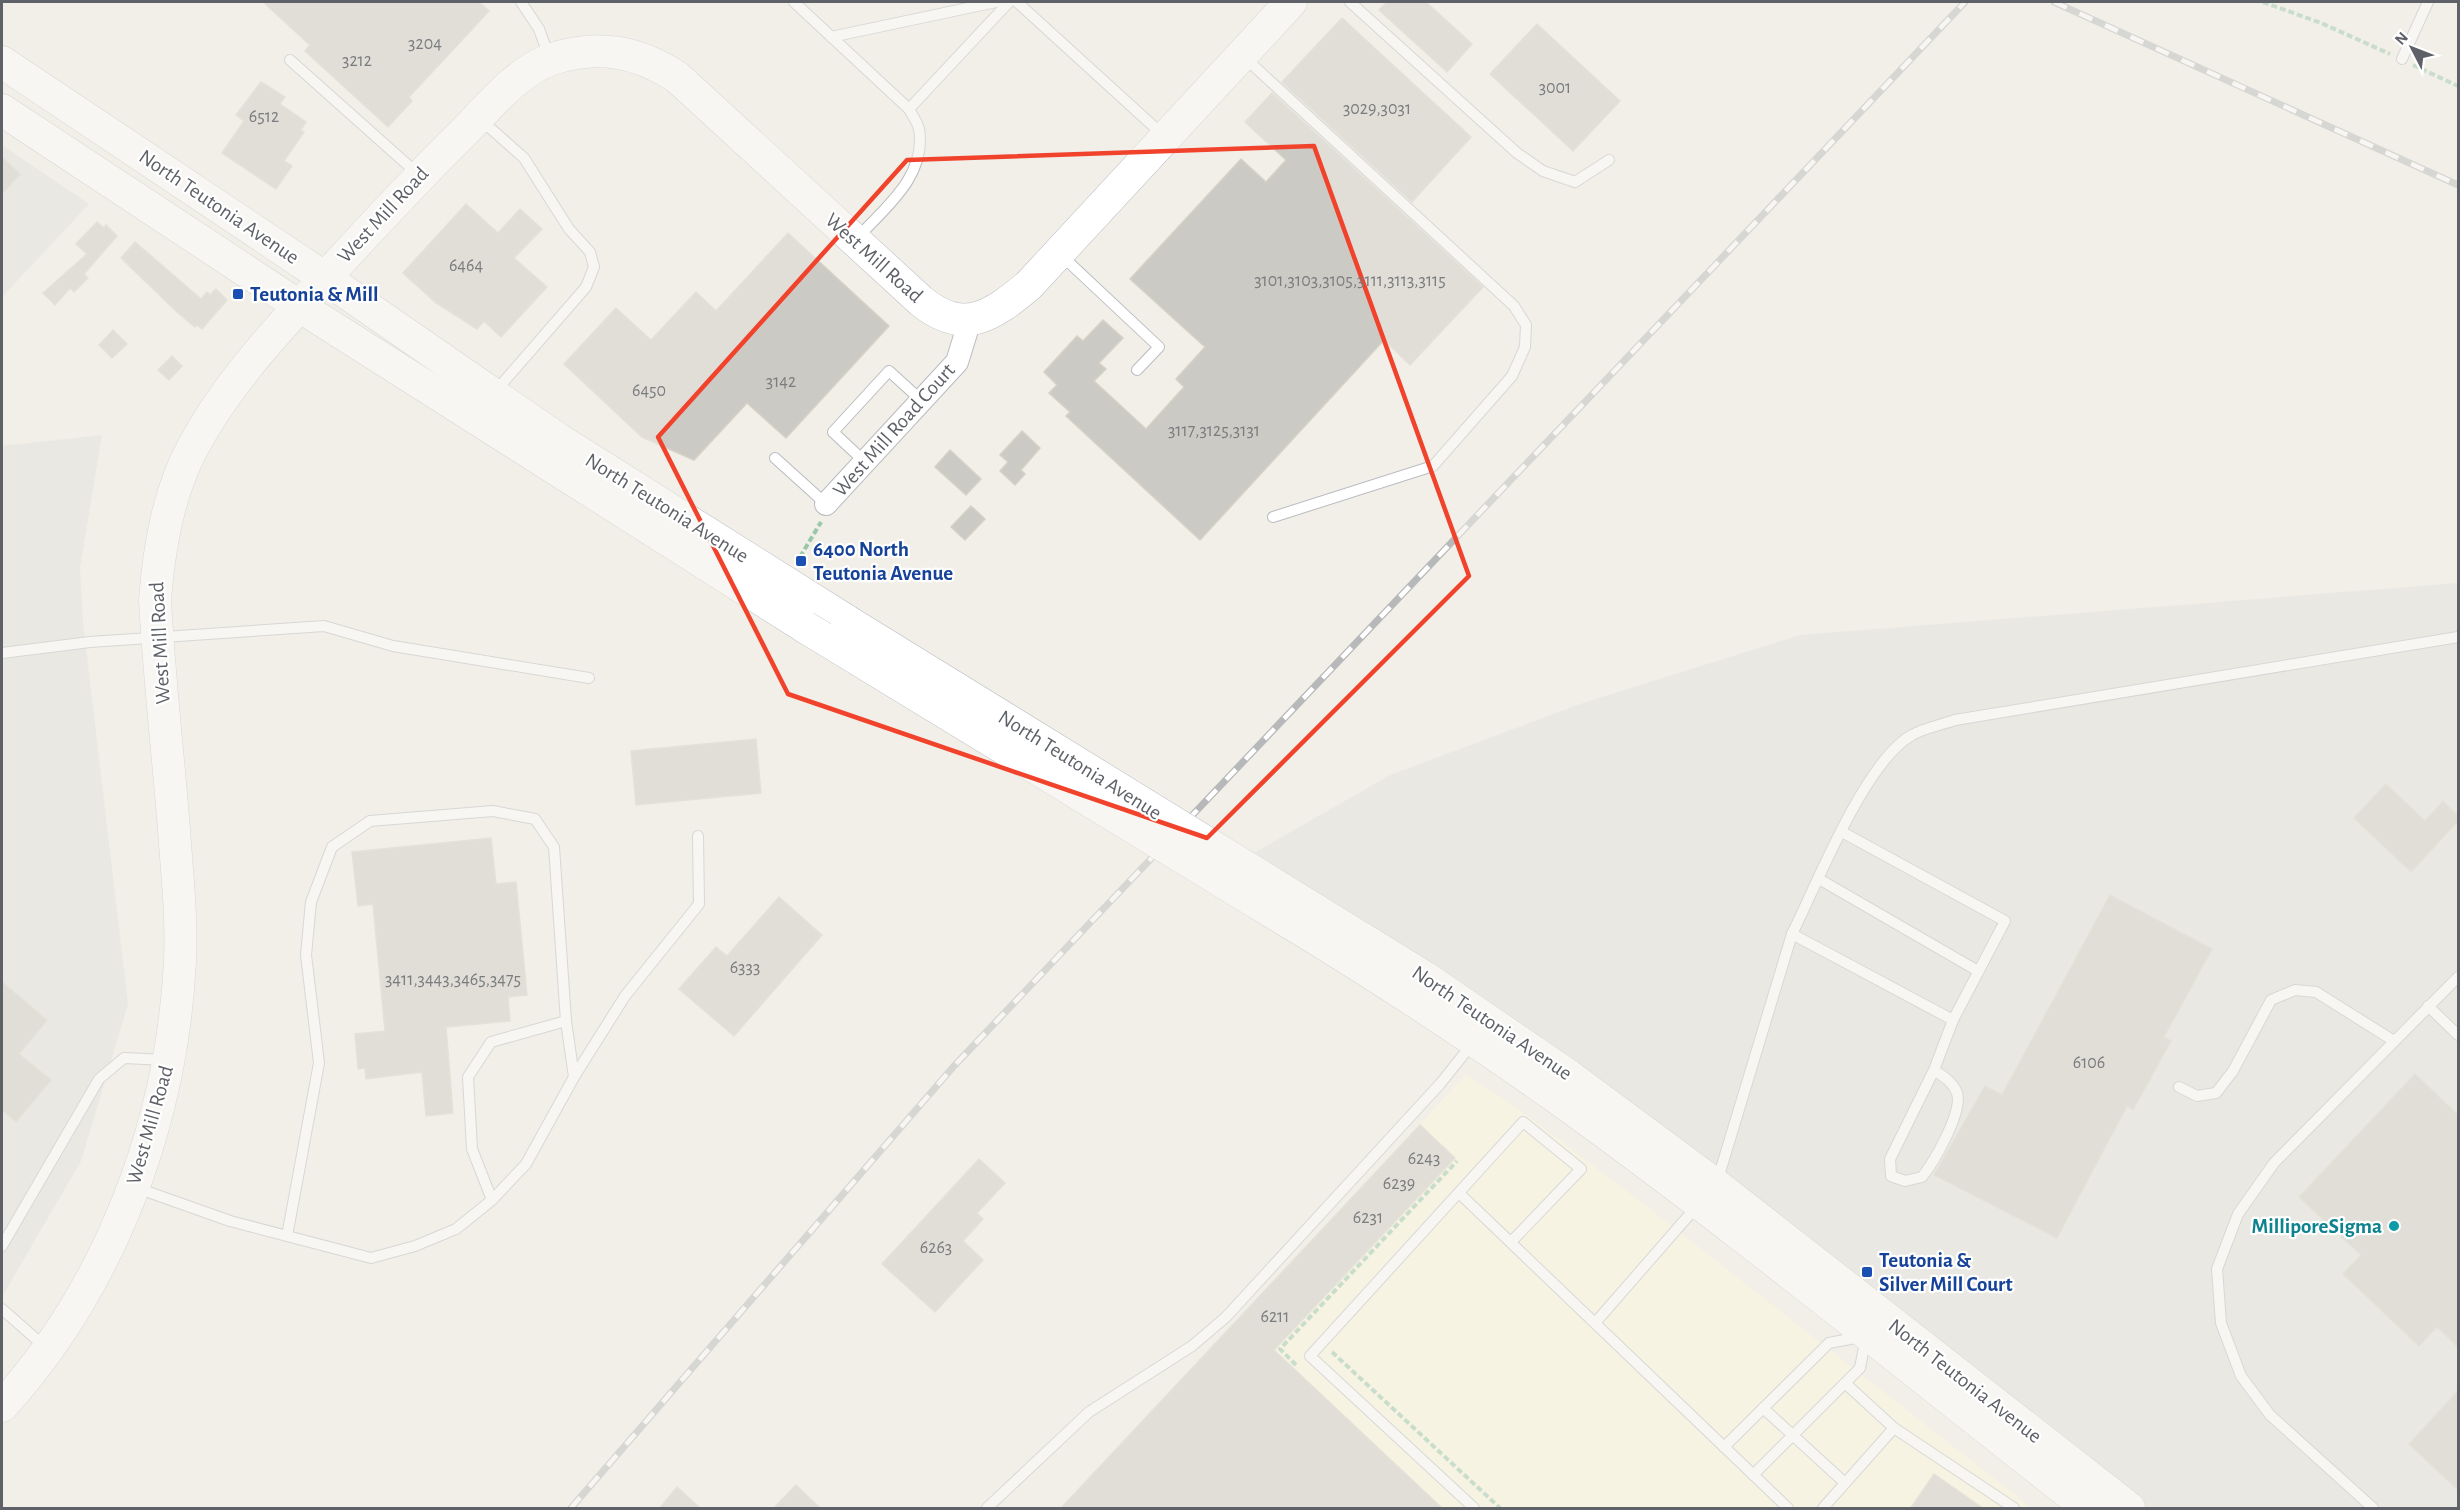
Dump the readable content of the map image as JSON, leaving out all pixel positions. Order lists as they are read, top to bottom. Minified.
{"streets":{"main road":["North Teutonia Avenue","West Mill Road"],"street":["West Mill Road Court"]},"crossings":[["North Teutonia Avenue","West Mill Road"],["West Mill Road","West Mill Road Court"]],"places":{"transit":["Teutonia & Mill","6400 North Teutonia Avenue","Teutonia & Silver Mill Court"],"other":["MilliporeSigma"]},"house_numbers":["3204","3212","3001","3029,3031","6512","6464","3101,3103,3105,3111,3113,3115","3142","6450","3117,3125,3131","6333","3411,3443,3465,3475","6106","6243","6239","6231","6263","6211"],"north":"top left"}
